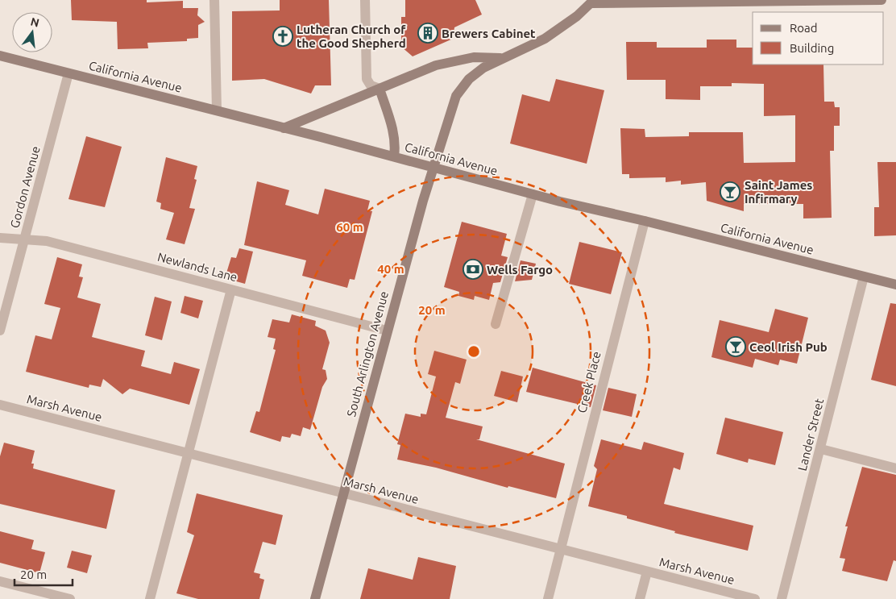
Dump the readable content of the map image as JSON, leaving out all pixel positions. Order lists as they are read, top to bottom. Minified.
{"streets":{"main road":["California Avenue","South Arlington Avenue"],"street":["Gordon Avenue","Newlands Lane","Creek Place","Marsh Avenue","Lander Street"]},"crossings":[["California Avenue","Gordon Avenue"],["California Avenue","South Arlington Avenue"],["California Avenue","Creek Place"],["California Avenue","Lander Street"],["Gordon Avenue","Newlands Lane"],["Newlands Lane","South Arlington Avenue"],["South Arlington Avenue","Marsh Avenue"],["Creek Place","Marsh Avenue"]],"places":{"building":["Brewers Cabinet"],"church":["Lutheran Church of the Good Shepherd"],"bar":["Saint James Infirmary","Ceol Irish Pub"],"bank":["Wells Fargo"]},"legend":["Road","Building"],"scale_bar":"20 m","north":"top","rings":["60 m","40 m","20 m"]}
